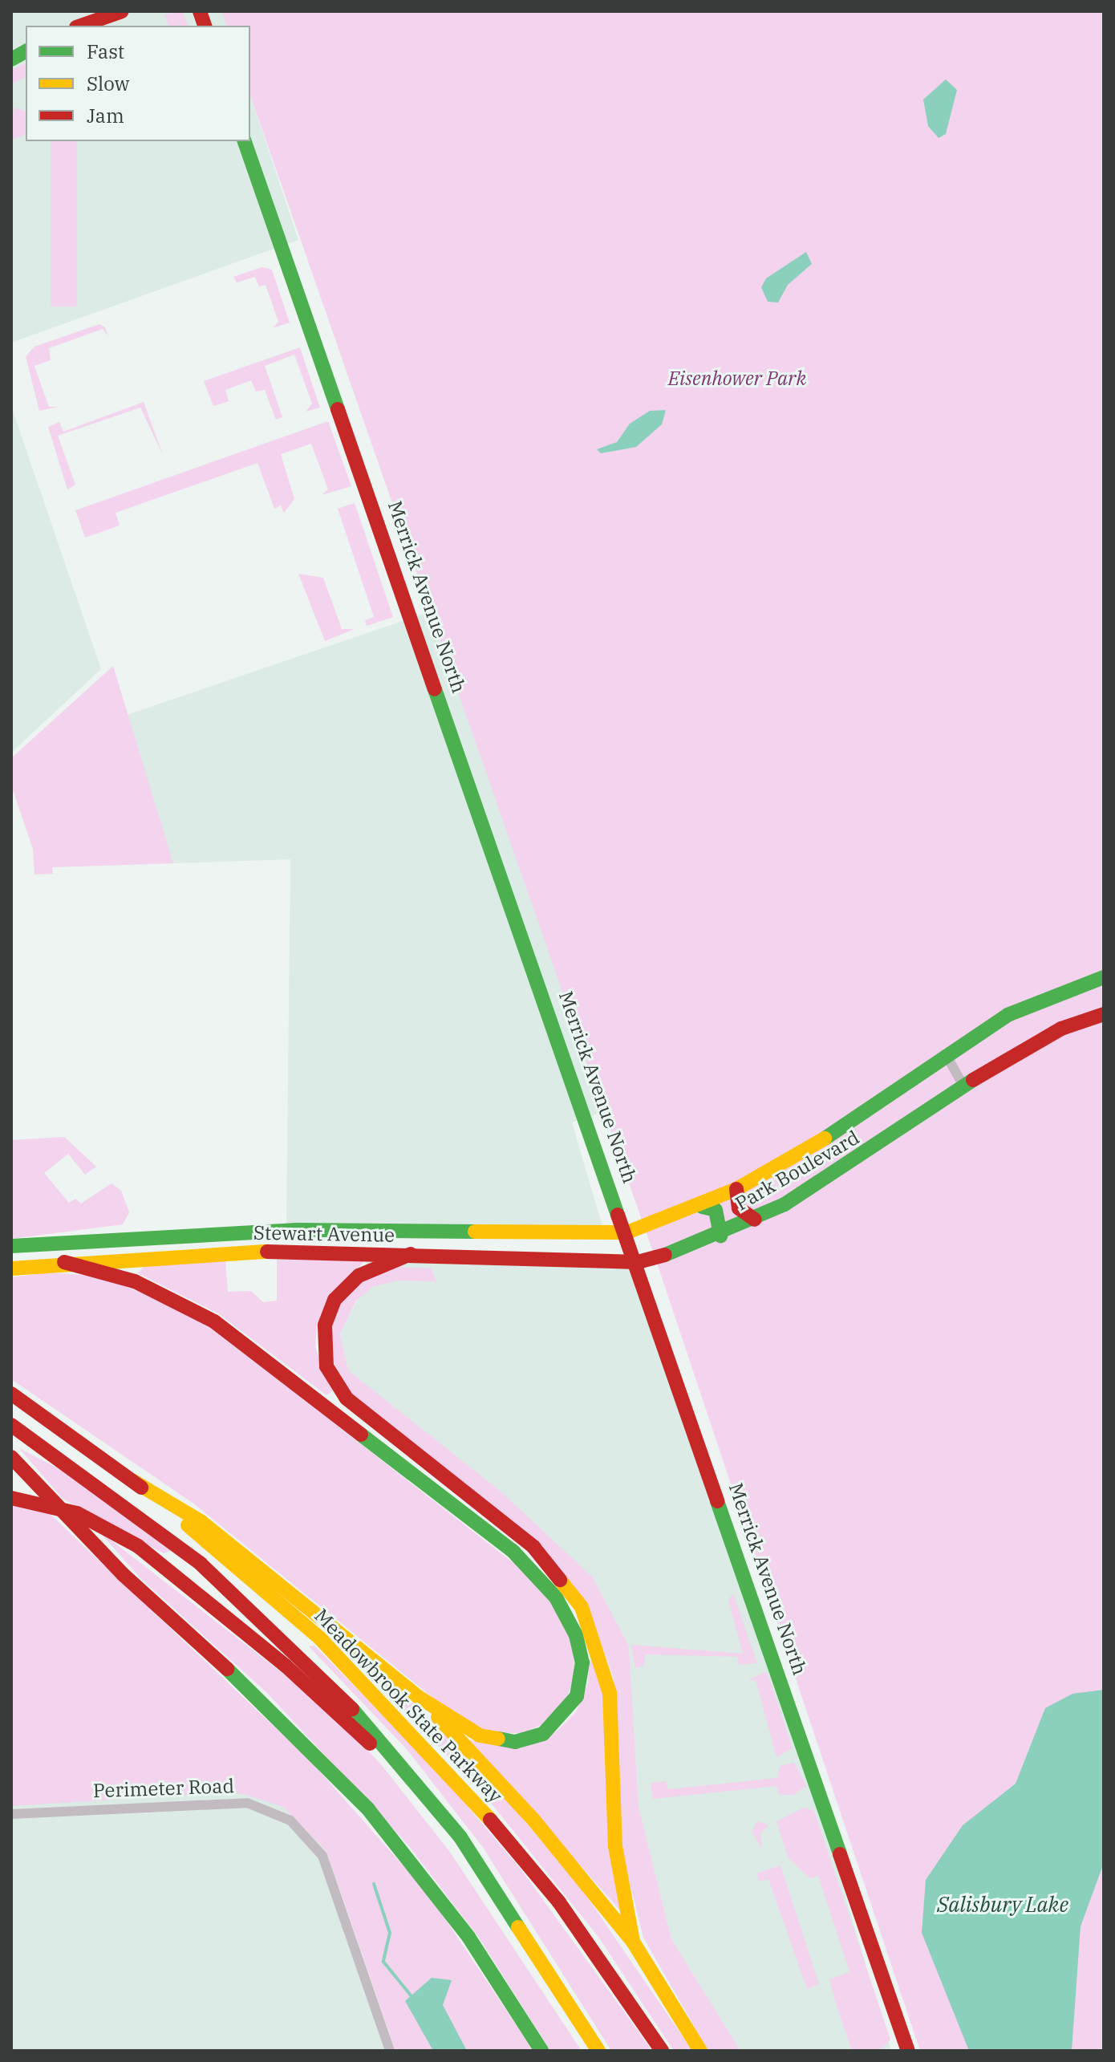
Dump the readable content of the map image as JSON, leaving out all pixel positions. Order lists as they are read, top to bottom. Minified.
{"streets":{"main road":["Merrick Avenue North","Park Boulevard","Stewart Avenue","Meadowbrook State Parkway"],"street":["Perimeter Road"]},"crossings":[["Merrick Avenue North","Park Boulevard"],["Merrick Avenue North","Stewart Avenue"],["Park Boulevard","Stewart Avenue"]],"water":["Salisbury Lake"],"parks":["Eisenhower Park"],"legend":["Fast","Slow","Jam"]}
